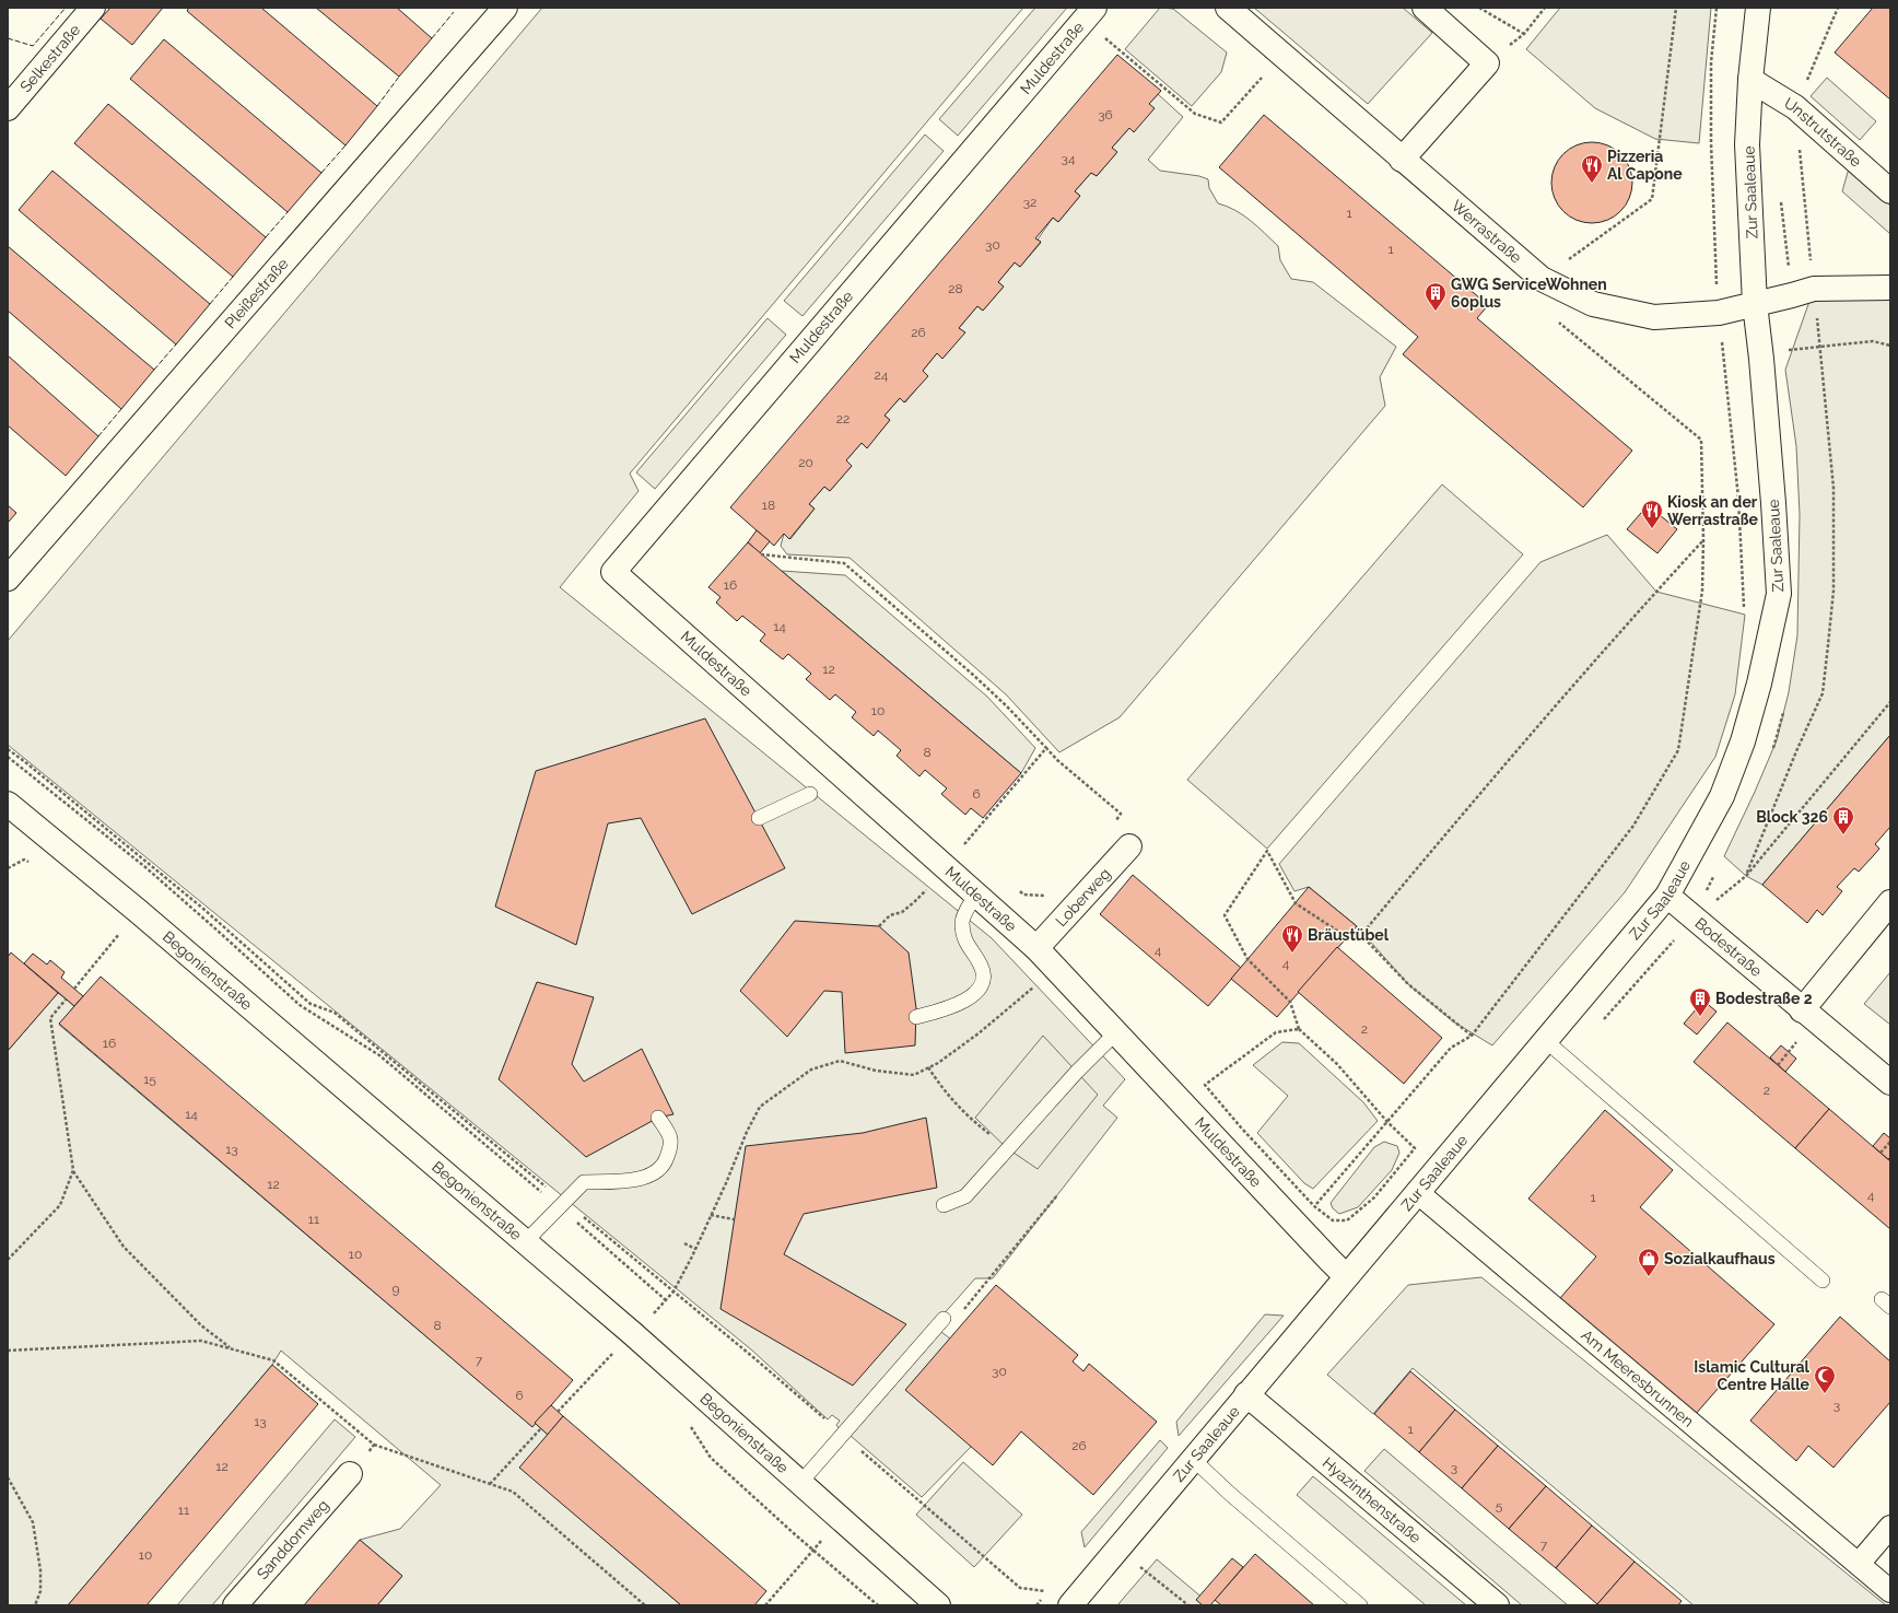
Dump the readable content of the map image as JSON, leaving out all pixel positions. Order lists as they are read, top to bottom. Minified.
{"streets":{"street":["Selkestraße","Muldestraße","Unstrutstraße","Zur Saaleaue","Werrastraße","Pleißestraße","Loberweg","Bodestraße","Begonienstraße","Am Meeresbrunnen","Hyazinthenstraße","Sanddornweg"]},"crossings":[["Muldestraße","Zur Saaleaue"],["Muldestraße","Loberweg"],["Unstrutstraße","Zur Saaleaue"],["Zur Saaleaue","Werrastraße"],["Zur Saaleaue","Bodestraße"],["Zur Saaleaue","Am Meeresbrunnen"],["Zur Saaleaue","Hyazinthenstraße"]],"places":{"restaurant":["Pizzeria Al Capone","Kiosk an der Werrastraße","Bräustübel"],"building":["GWG ServiceWohnen 60plus","Block 326","Bodestraße 2"],"shop":["Sozialkaufhaus"],"mosque":["Islamic Cultural Centre Halle"]},"house_numbers":["36","34","32","1","30","1","28","26","24","22","20","18","16","14","12","10","8","6","4","4","2","16","15","2","14","13","12","4","1","11","10","9","8","7","30","6","3","13","1","26","12","3","5","11","7","10"]}
